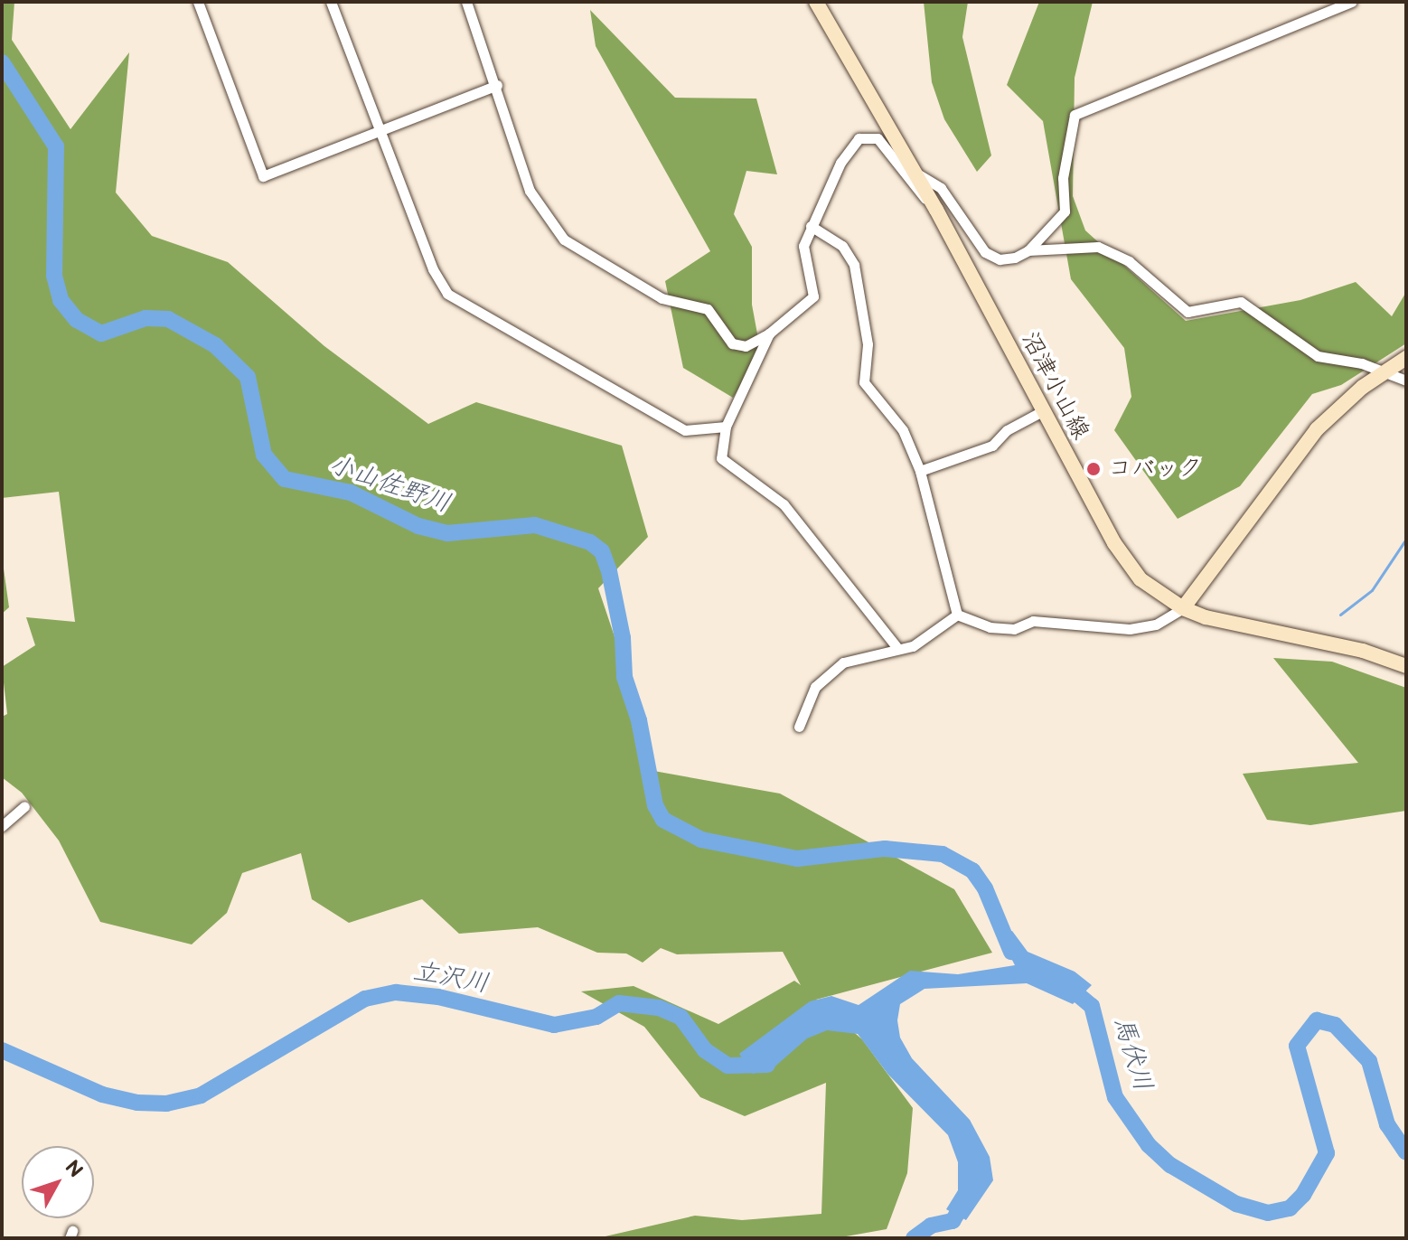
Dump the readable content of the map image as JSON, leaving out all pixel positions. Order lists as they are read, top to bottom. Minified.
{"streets":{"main road":["沼津小山線"]},"water":["小山佐野川","立沢川","馬伏川"],"places":["コバック"],"north":"top right"}
